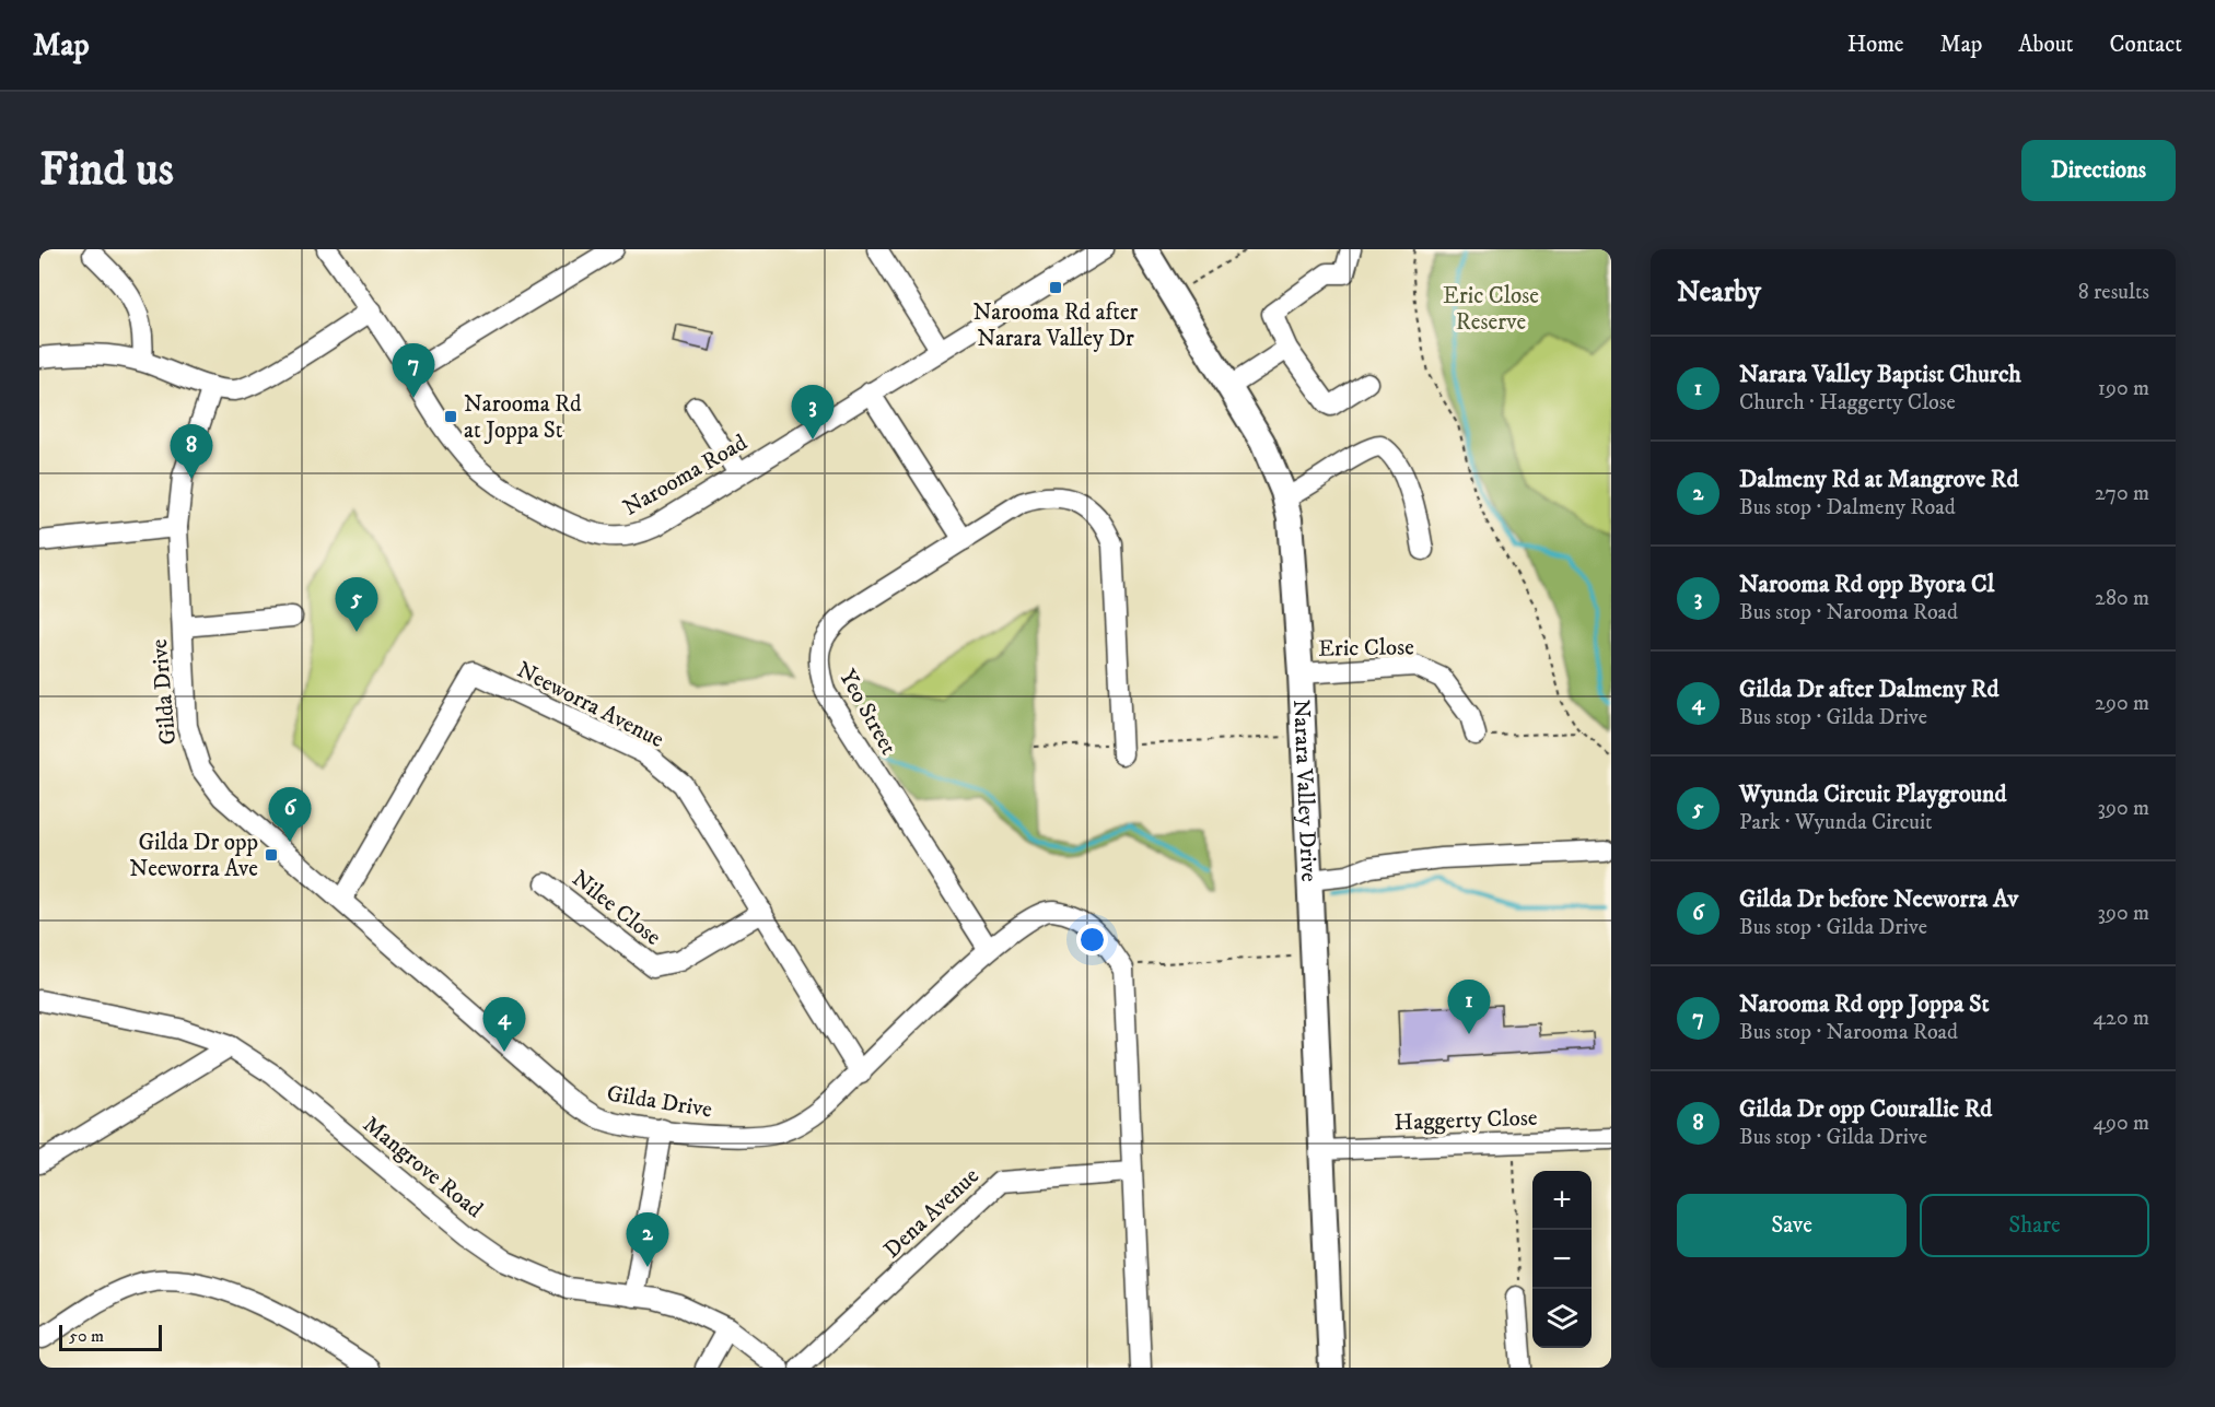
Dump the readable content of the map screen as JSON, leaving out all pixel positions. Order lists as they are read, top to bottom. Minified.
{"streets":{"main road":["Narara Valley Drive"],"street":["Narooma Road","Eric Close","Gilda Drive","Neeworra Avenue","Yeo Street","Nilee Close","Haggerty Close","Mangrove Road","Dena Avenue"]},"crossings":[["Eric Close","Narara Valley Drive"],["Gilda Drive","Neeworra Avenue"],["Gilda Drive","Yeo Street"],["Gilda Drive","Dena Avenue"],["Neeworra Avenue","Nilee Close"],["Narara Valley Drive","Haggerty Close"]],"parks":["Eric Close Reserve"],"places":{"transit":["Narooma Rd after Narara Valley Dr","Narooma Rd at Joppa St","Gilda Dr opp Neeworra Ave"]},"scale_bar":"50 m","page":{"header":"Map","nav":["Home","Map","About","Contact"],"buttons":["Directions",["Save","Share"]],"title":"Find us","heading":["Nearby","8 results"],"list":[{"mark":"1","name":"Narara Valley Baptist Church","note":"Church · Haggerty Close","value":"190 m"},{"mark":"2","name":"Dalmeny Rd at Mangrove Rd","note":"Bus stop · Dalmeny Road","value":"270 m"},{"mark":"3","name":"Narooma Rd opp Byora Cl","note":"Bus stop · Narooma Road","value":"280 m"},{"mark":"4","name":"Gilda Dr after Dalmeny Rd","note":"Bus stop · Gilda Drive","value":"290 m"},{"mark":"5","name":"Wyunda Circuit Playground","note":"Park · Wyunda Circuit","value":"390 m"},{"mark":"6","name":"Gilda Dr before Neeworra Av","note":"Bus stop · Gilda Drive","value":"390 m"},{"mark":"7","name":"Narooma Rd opp Joppa St","note":"Bus stop · Narooma Road","value":"420 m"},{"mark":"8","name":"Gilda Dr opp Courallie Rd","note":"Bus stop · Gilda Drive","value":"490 m"}],"pins":["7","3","8","5","6","1","4","2"],"map_buttons":["+","−"],"scale":"50 m"}}
